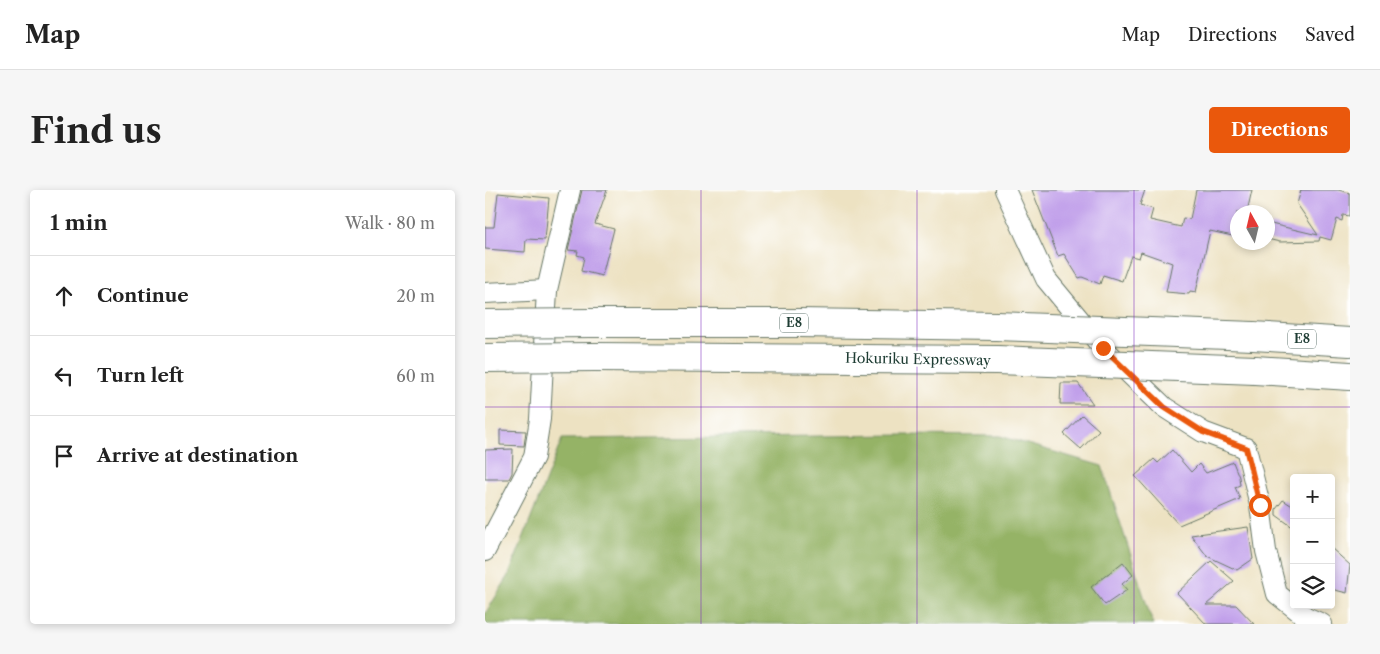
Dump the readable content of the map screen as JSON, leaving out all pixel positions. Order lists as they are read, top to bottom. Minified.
{"streets":{"highway":["E8","Hokuriku Expressway"]},"north":"top","page":{"header":"Map","nav":["Map","Directions","Saved"],"buttons":"Directions","title":"Find us","heading":["1 min","Walk · 80 m"],"list":[["Continue","20 m"],["Turn left","60 m"],"Arrive at destination"],"map_buttons":["+","−"]}}
